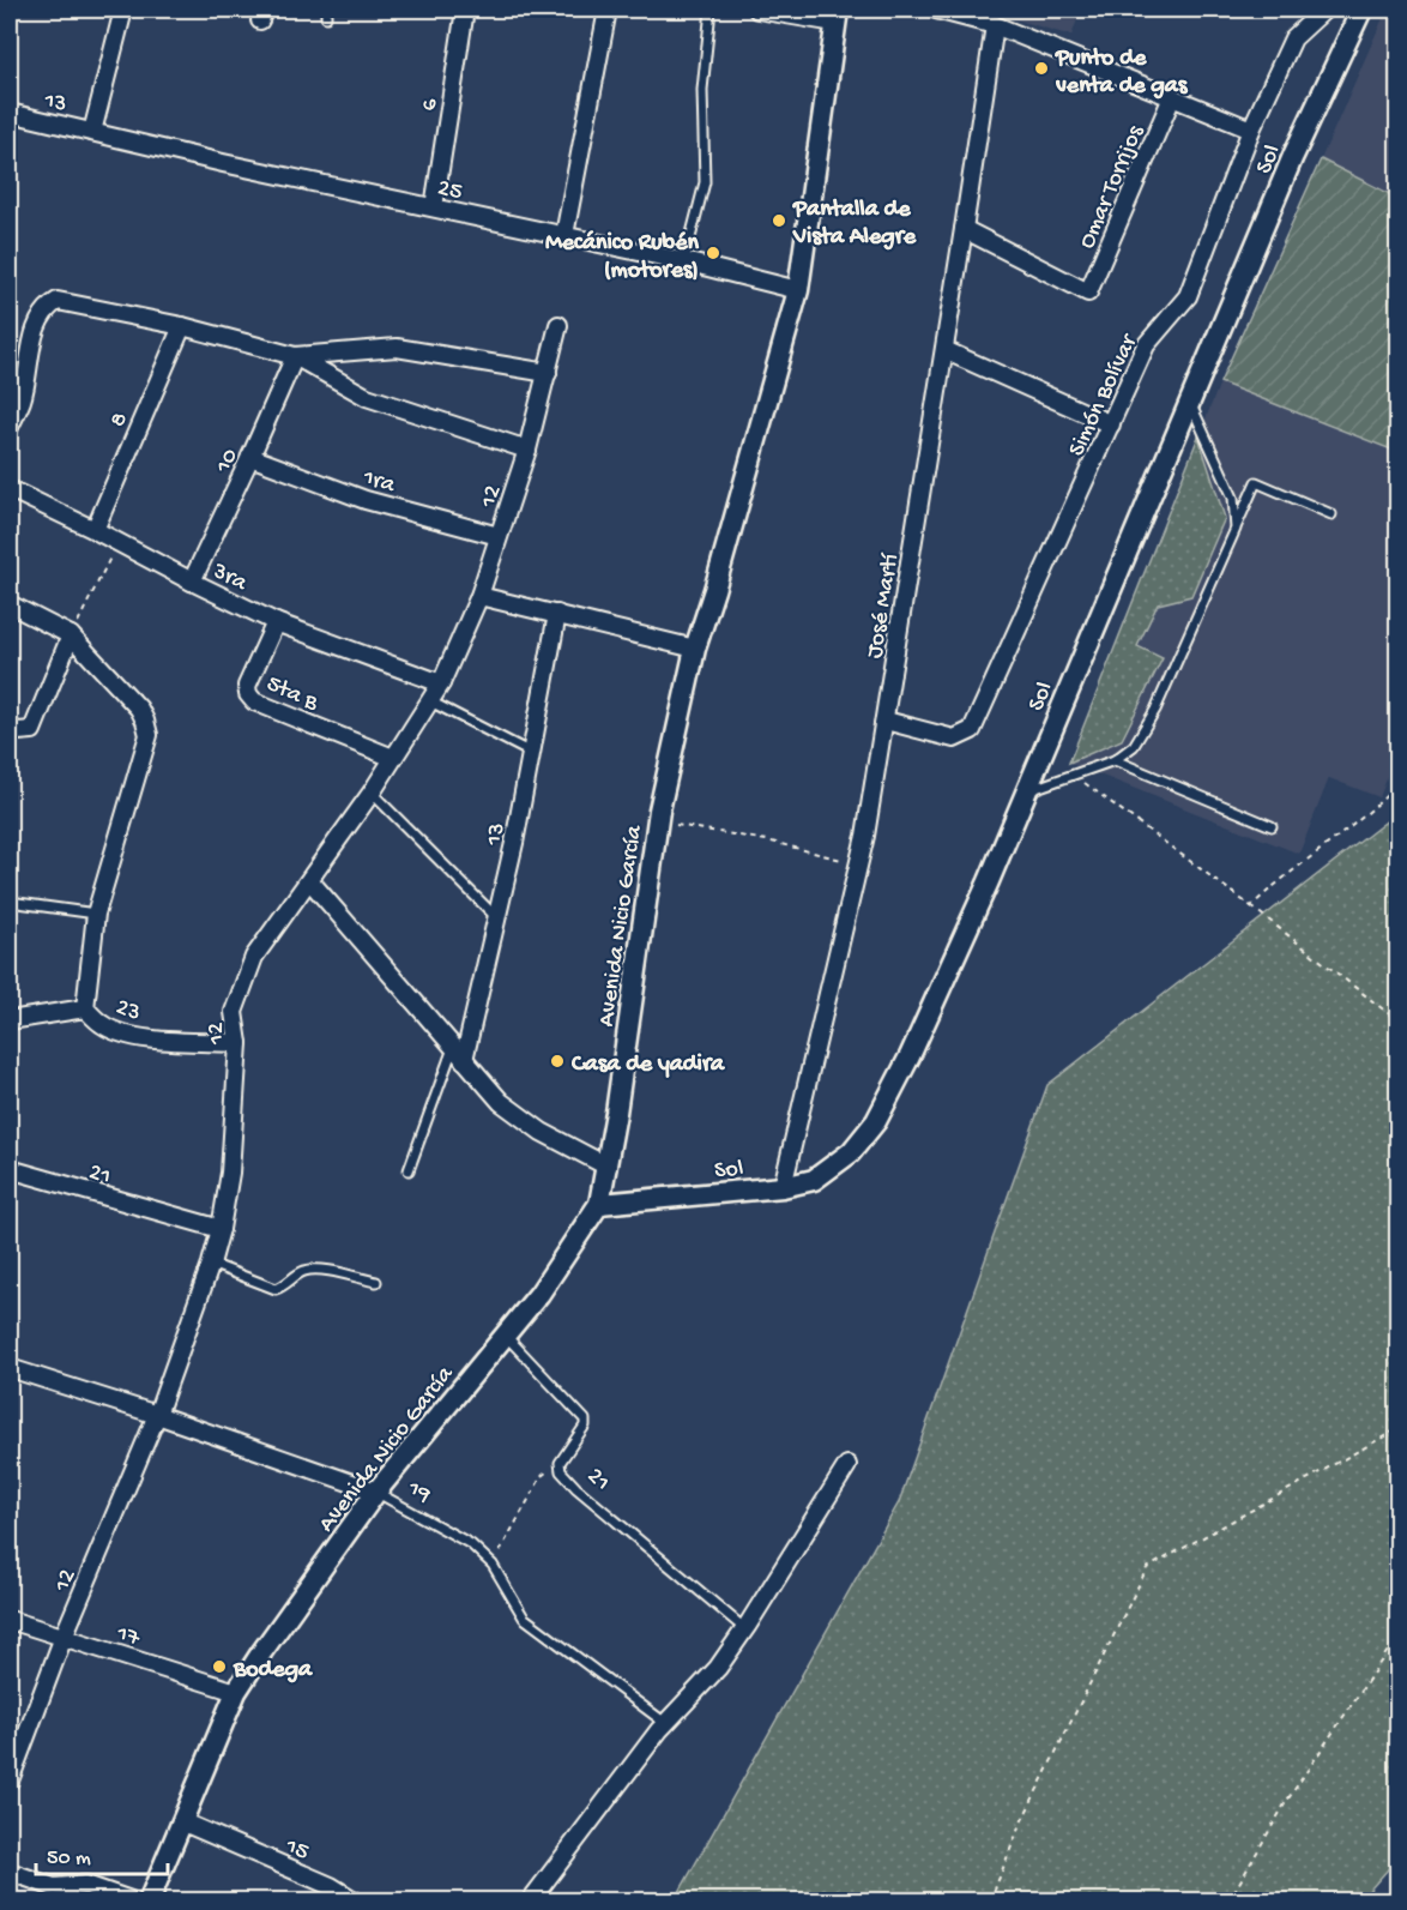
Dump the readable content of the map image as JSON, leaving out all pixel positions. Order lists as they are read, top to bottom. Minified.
{"streets":{"street":["13","6","Sol","Omar Torrijos","25","Simón Bolívar","8","10","1ra","12","3ra","José Martí","5ta B","Avenida Nicio García","23","21","19","17","15"]},"crossings":[["13","25"],["6","25"],["Sol","José Martí"],["Sol","Avenida Nicio García"],["Omar Torrijos","José Martí"],["25","Avenida Nicio García"],["Simón Bolívar","José Martí"],["8","3ra"],["10","1ra"],["10","3ra"],["1ra","12"],["12","3ra"],["12","5ta B"],["12","23"],["12","21"],["12","19"],["12","17"],["3ra","5ta B"],["Avenida Nicio García","21"],["Avenida Nicio García","19"],["Avenida Nicio García","17"],["Avenida Nicio García","15"]],"places":["Punto de venta de gas","Pantalla de Vista Alegre","Mecánico Rubén (motores)","Casa de yadira","Bodega"],"scale_bar":"50 m"}
